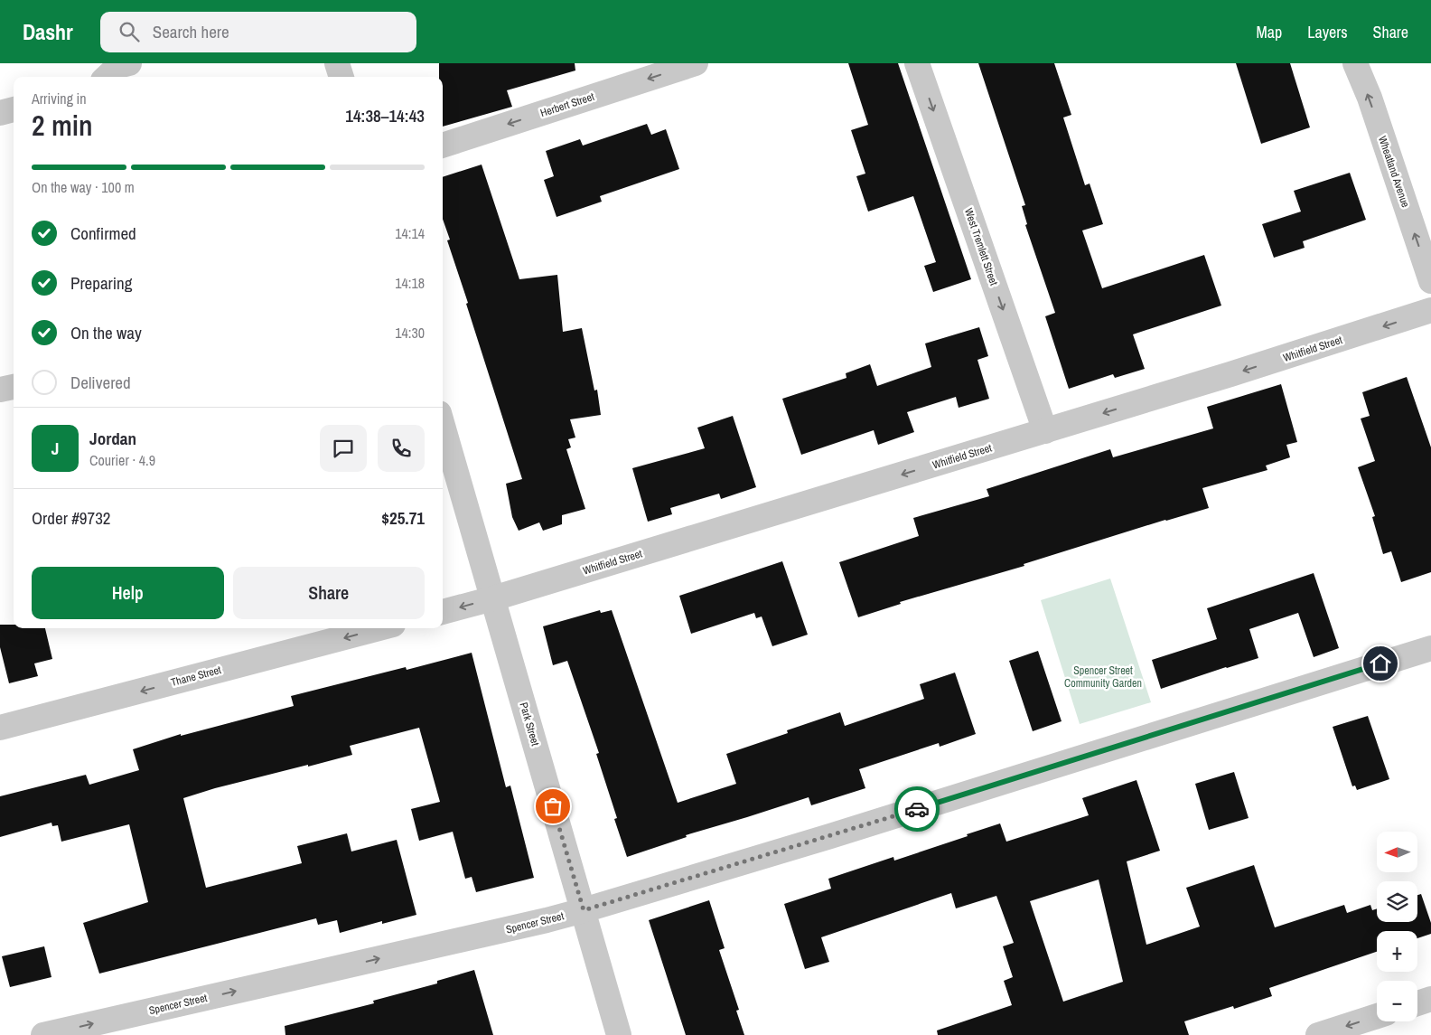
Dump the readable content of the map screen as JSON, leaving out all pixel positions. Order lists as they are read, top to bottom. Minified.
{"streets":{"street":["Herbert Street","Wheatland Avenue","West Tremlett Street","Whitfield Street","Thane Street","Park Street","Spencer Street"]},"crossings":[["West Tremlett Street","Whitfield Street"],["Whitfield Street","Park Street"],["Park Street","Spencer Street"]],"one_way":["Herbert Street","Wheatland Avenue","West Tremlett Street","Whitfield Street","Thane Street","Spencer Street"],"parks":["Spencer Street Community Garden"],"north":"left","page":{"header":"Dashr","search":"Search here","nav":["Map","Layers","Share"],"heading":["2 min","Arriving in","14:38–14:43"],"panel":["Jordan","Courier · 4.9","Order #9732","$25.71"],"bar":"On the way · 100 m","list":[["Confirmed","14:14"],["Preparing","14:18"],["On the way","14:30"],"Delivered"],"round":"J","buttons":["Help","Share"],"map_buttons":["+","−"]}}
